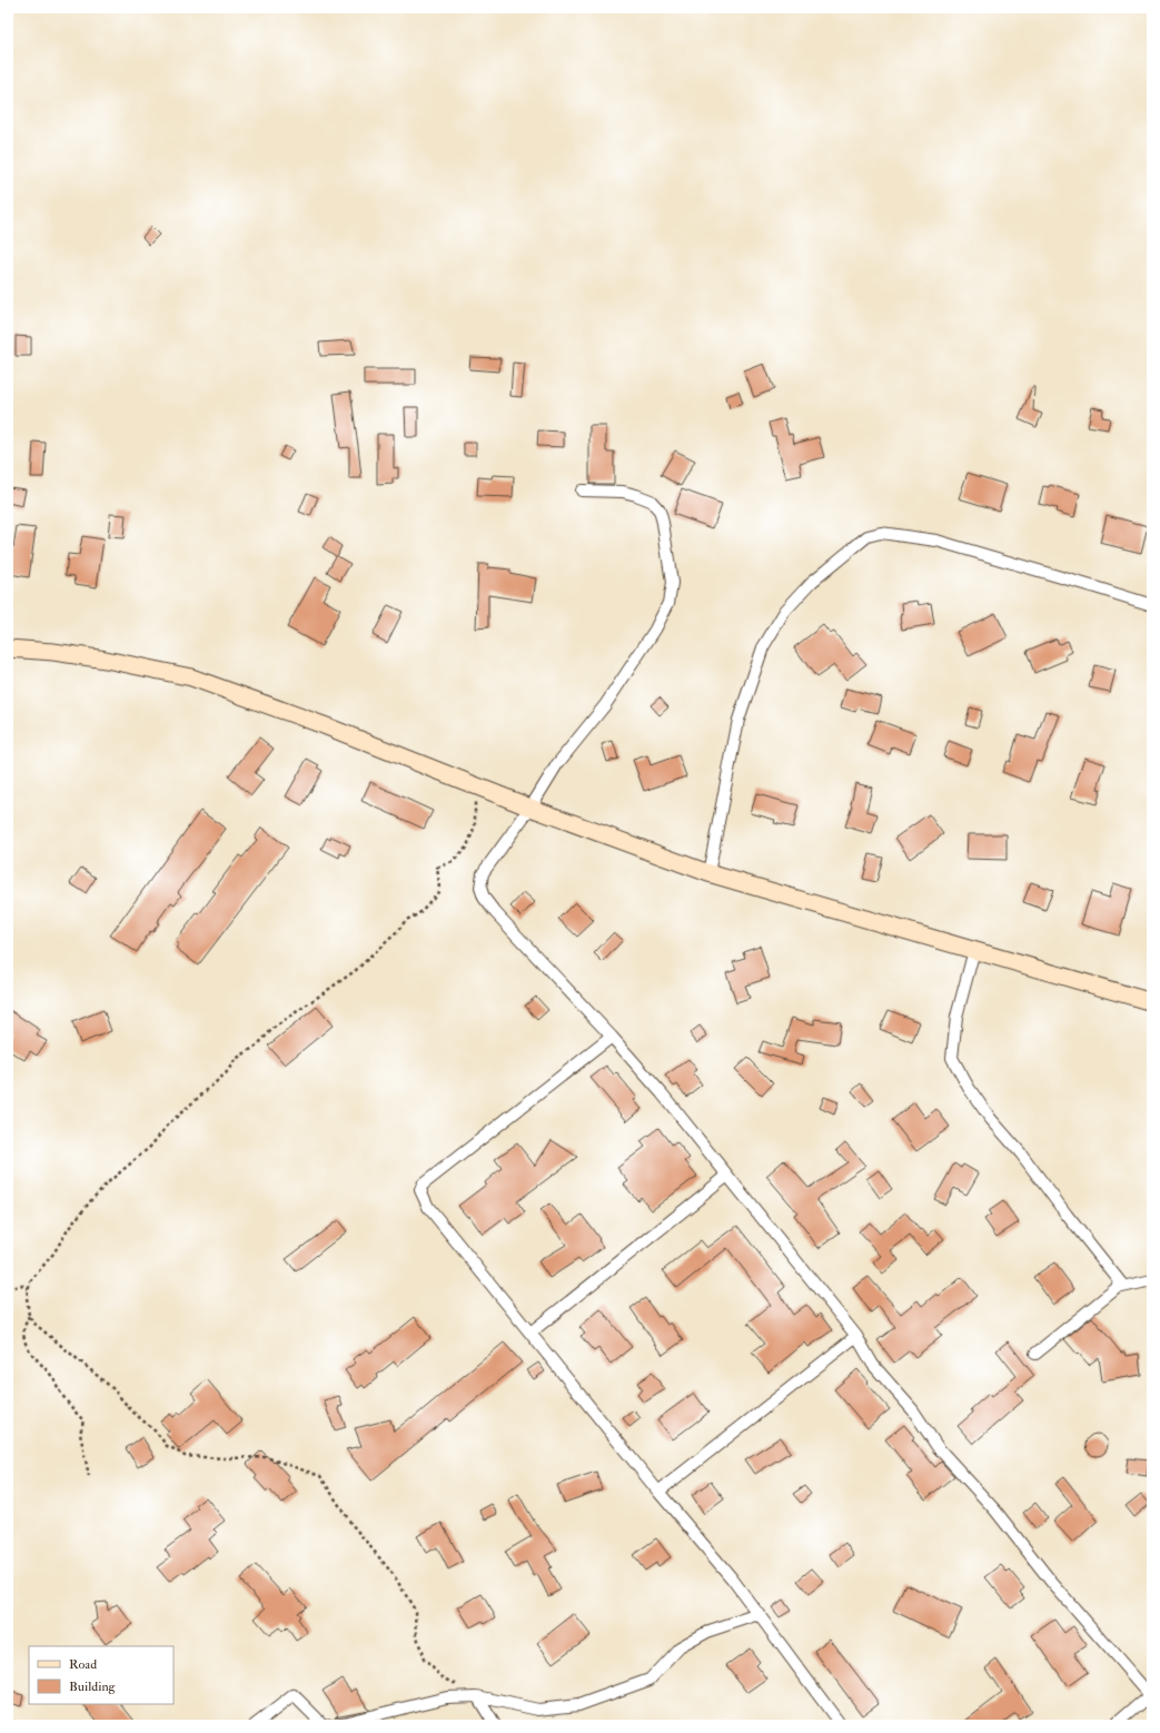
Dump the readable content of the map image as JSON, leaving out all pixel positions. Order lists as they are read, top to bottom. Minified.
{"legend":["Road","Building"]}
